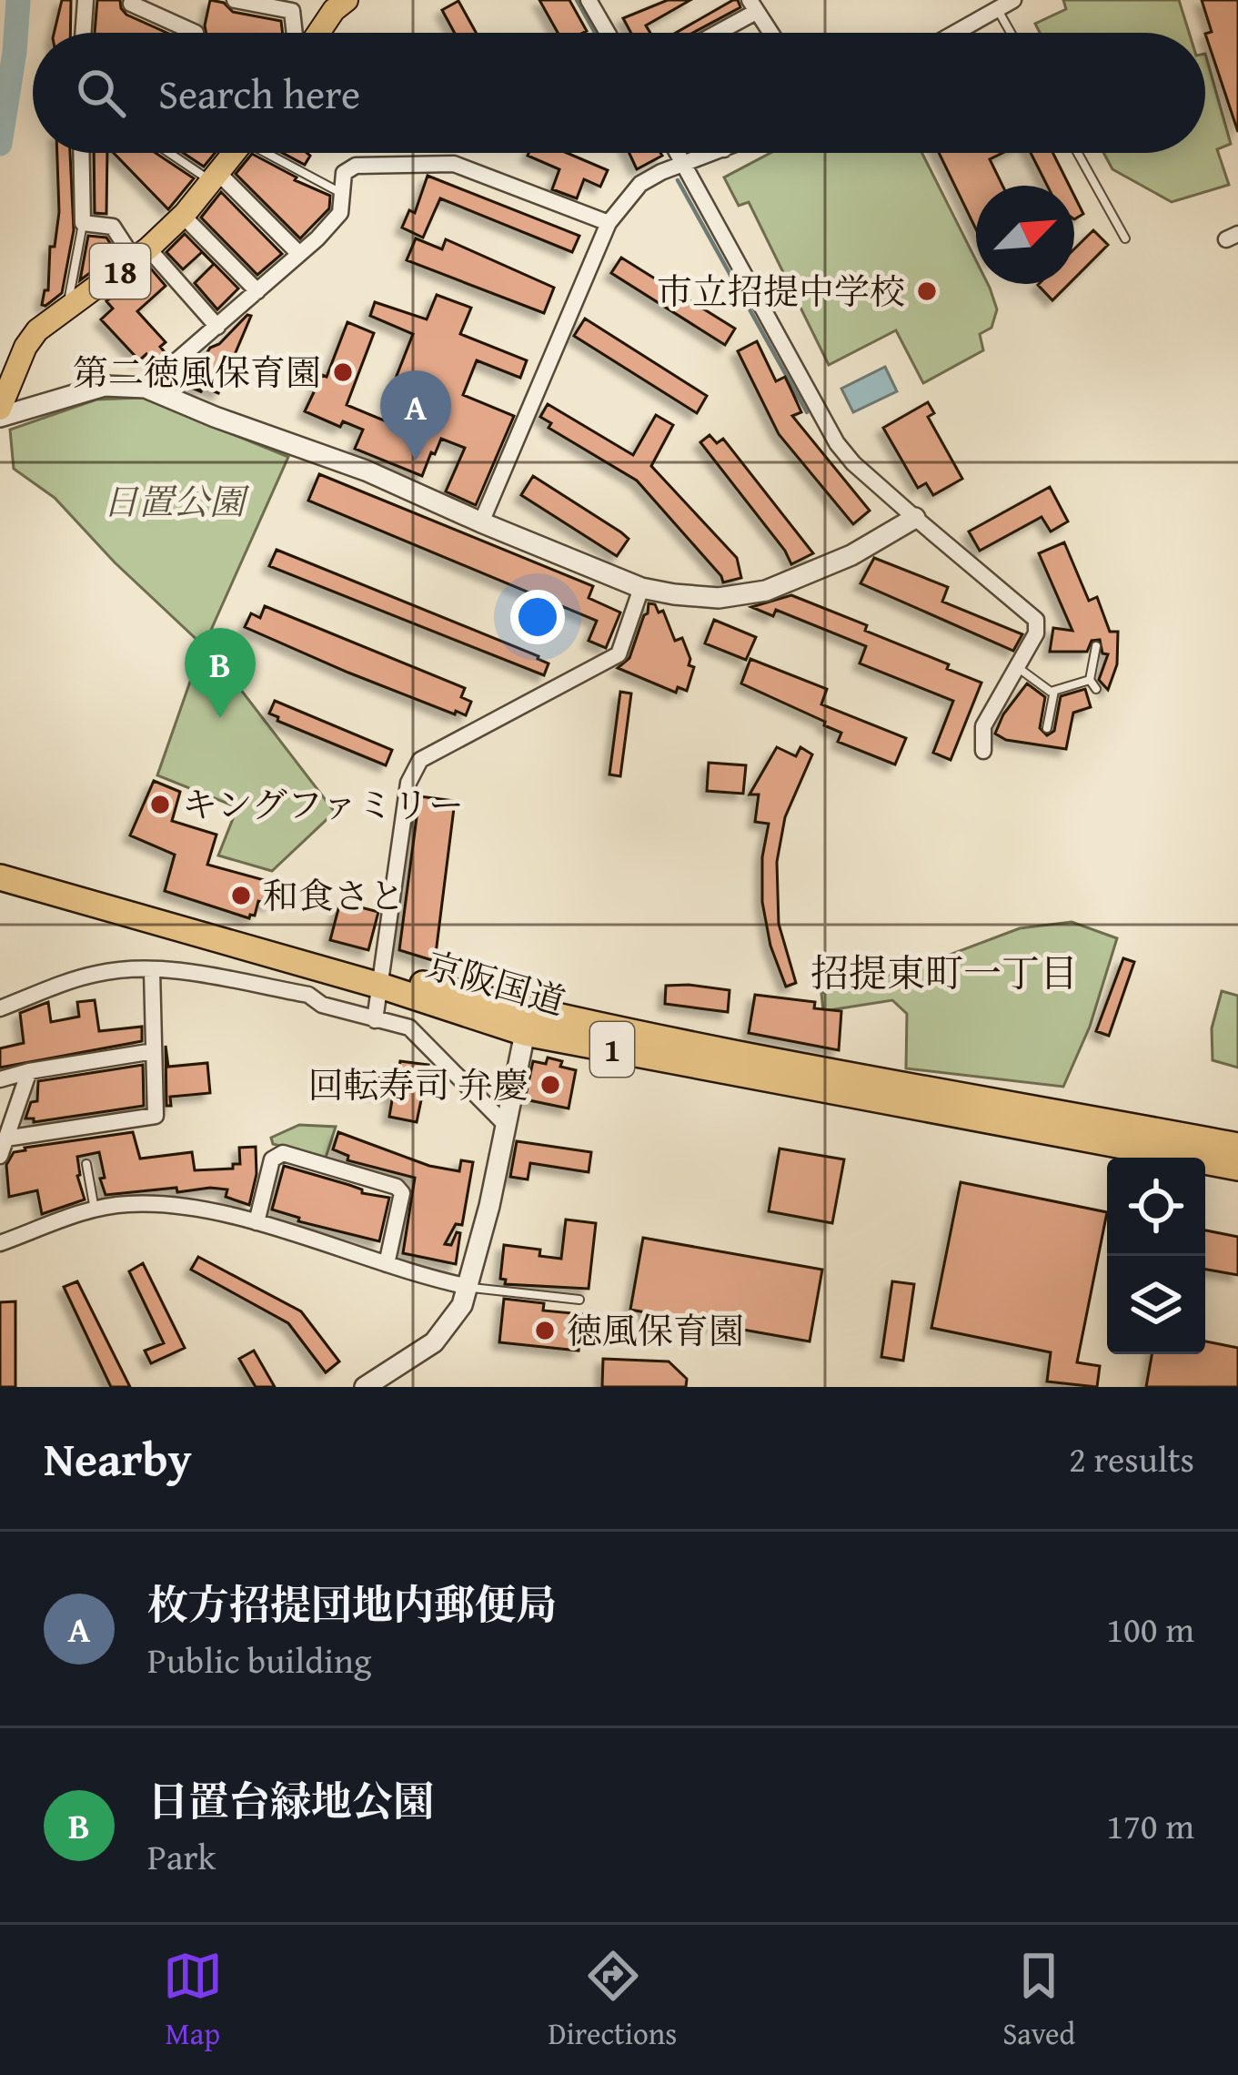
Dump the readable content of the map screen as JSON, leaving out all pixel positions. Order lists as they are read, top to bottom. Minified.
{"streets":{"highway":["京阪国道","1"],"main road":["18"]},"districts":["招提東町一丁目"],"parks":["日置公園"],"places":["市立招提中学校","第二徳風保育園","キングファミリー","和食さと","回転寿司 弁慶","徳風保育園"],"north":"top right","page":{"search":"Search here","pins":["A","B"],"heading":["Nearby","2 results"],"list":[{"mark":"A","name":"枚方招提団地内郵便局","note":"Public building","value":"100 m"},{"mark":"B","name":"日置台緑地公園","note":"Park","value":"170 m"}],"nav":["Map","Directions","Saved"]}}
